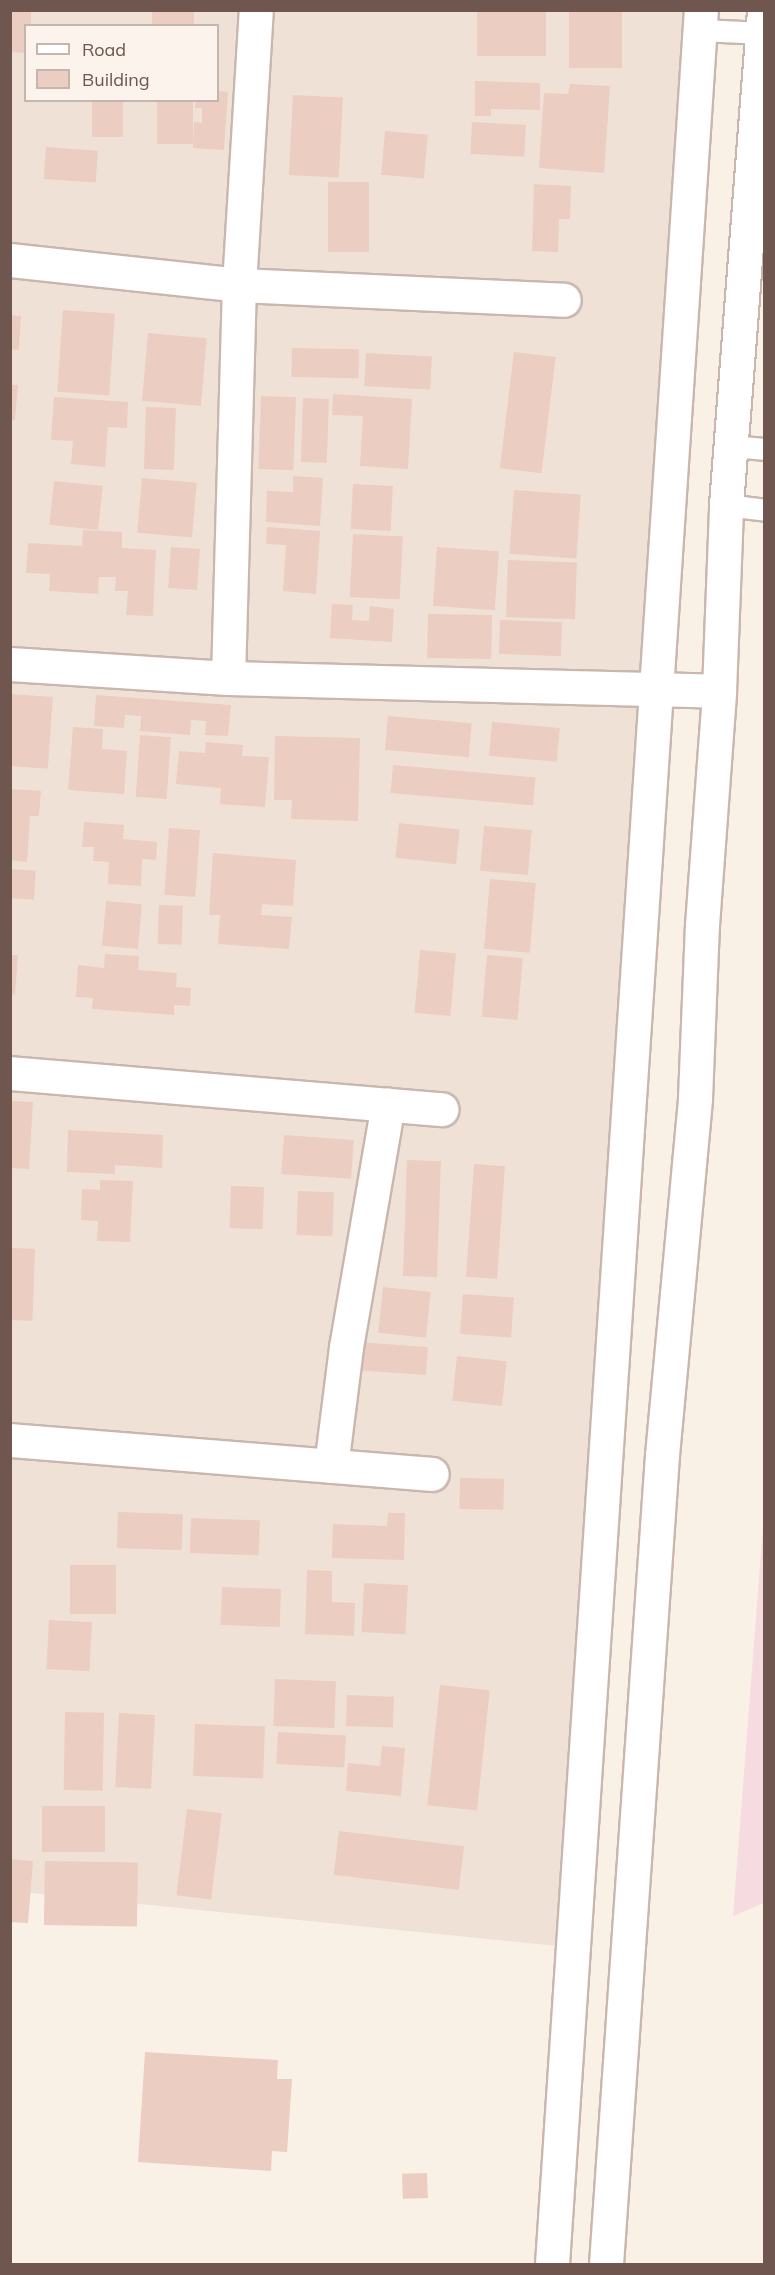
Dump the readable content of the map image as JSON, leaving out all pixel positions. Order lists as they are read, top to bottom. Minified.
{"legend":["Road","Building"]}
